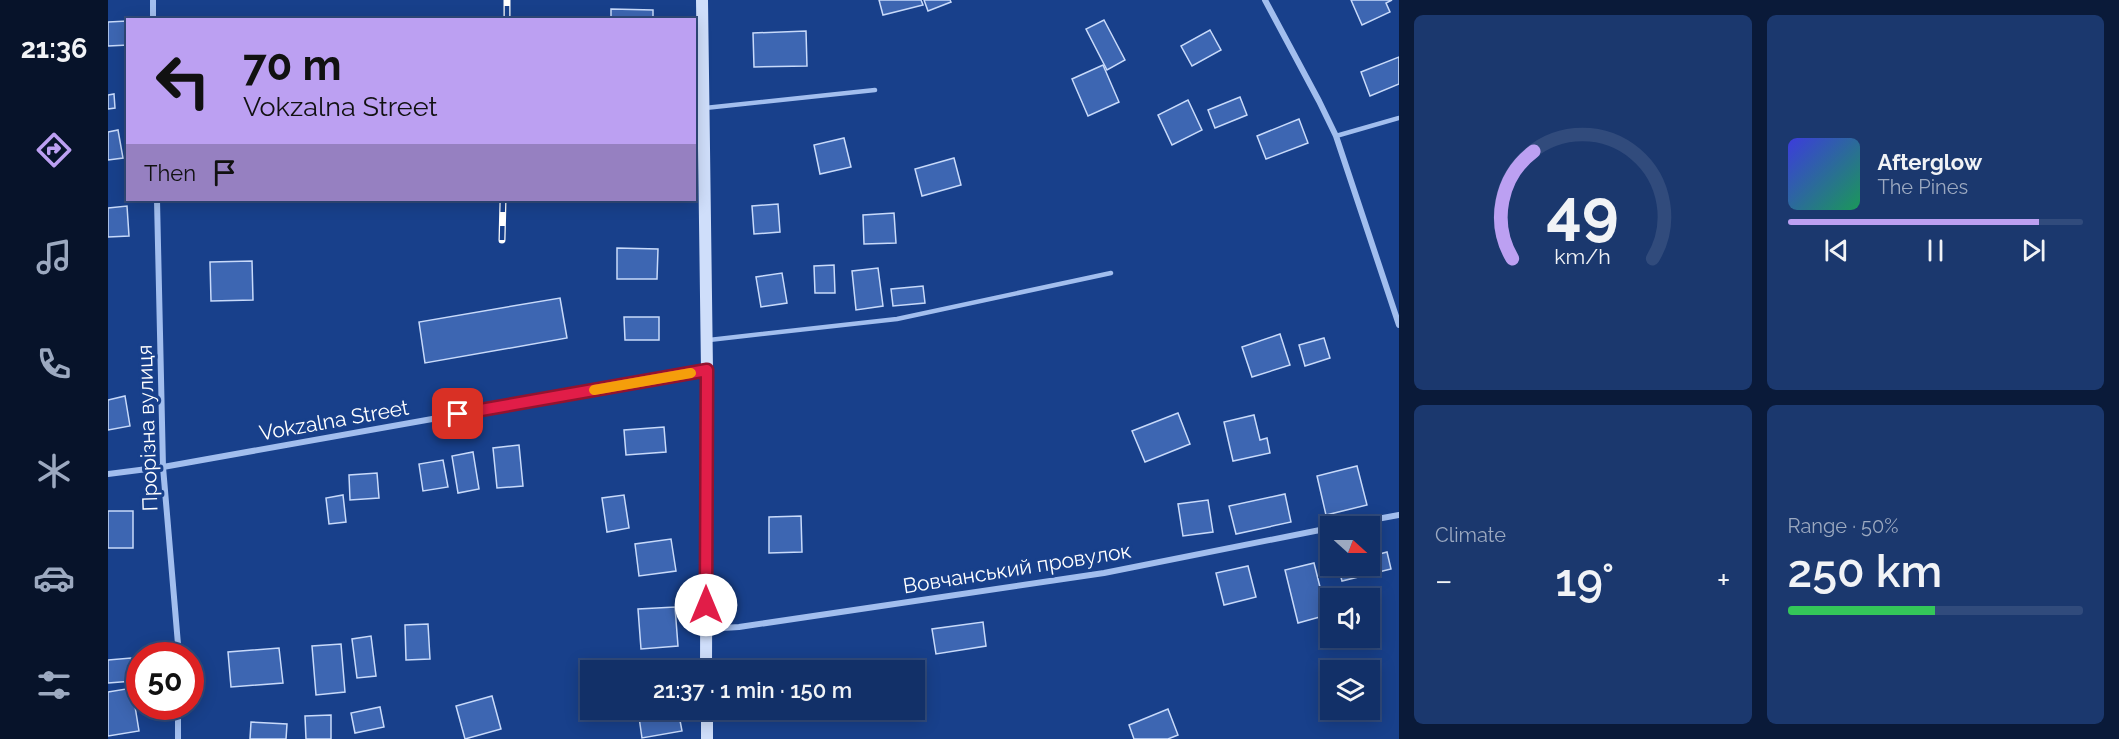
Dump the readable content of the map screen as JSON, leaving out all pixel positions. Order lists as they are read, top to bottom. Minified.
{"streets":{"street":["Vokzalna Street","Прорізна вулиця","Вовчанський провулок"]},"crossings":[["Vokzalna Street","Прорізна вулиця"]],"north":"right","page":{"tabs":"21:36","turn":["70 m","Vokzalna Street"],"song":["Afterglow","The Pines"],"then":"Then","tile":["Climate",["Range · 50%","250 km"]],"heat":["−","19°","+"],"limit":"50","trip":"21:37 · 1 min · 150 m","gauge":["49","km/h"]}}
